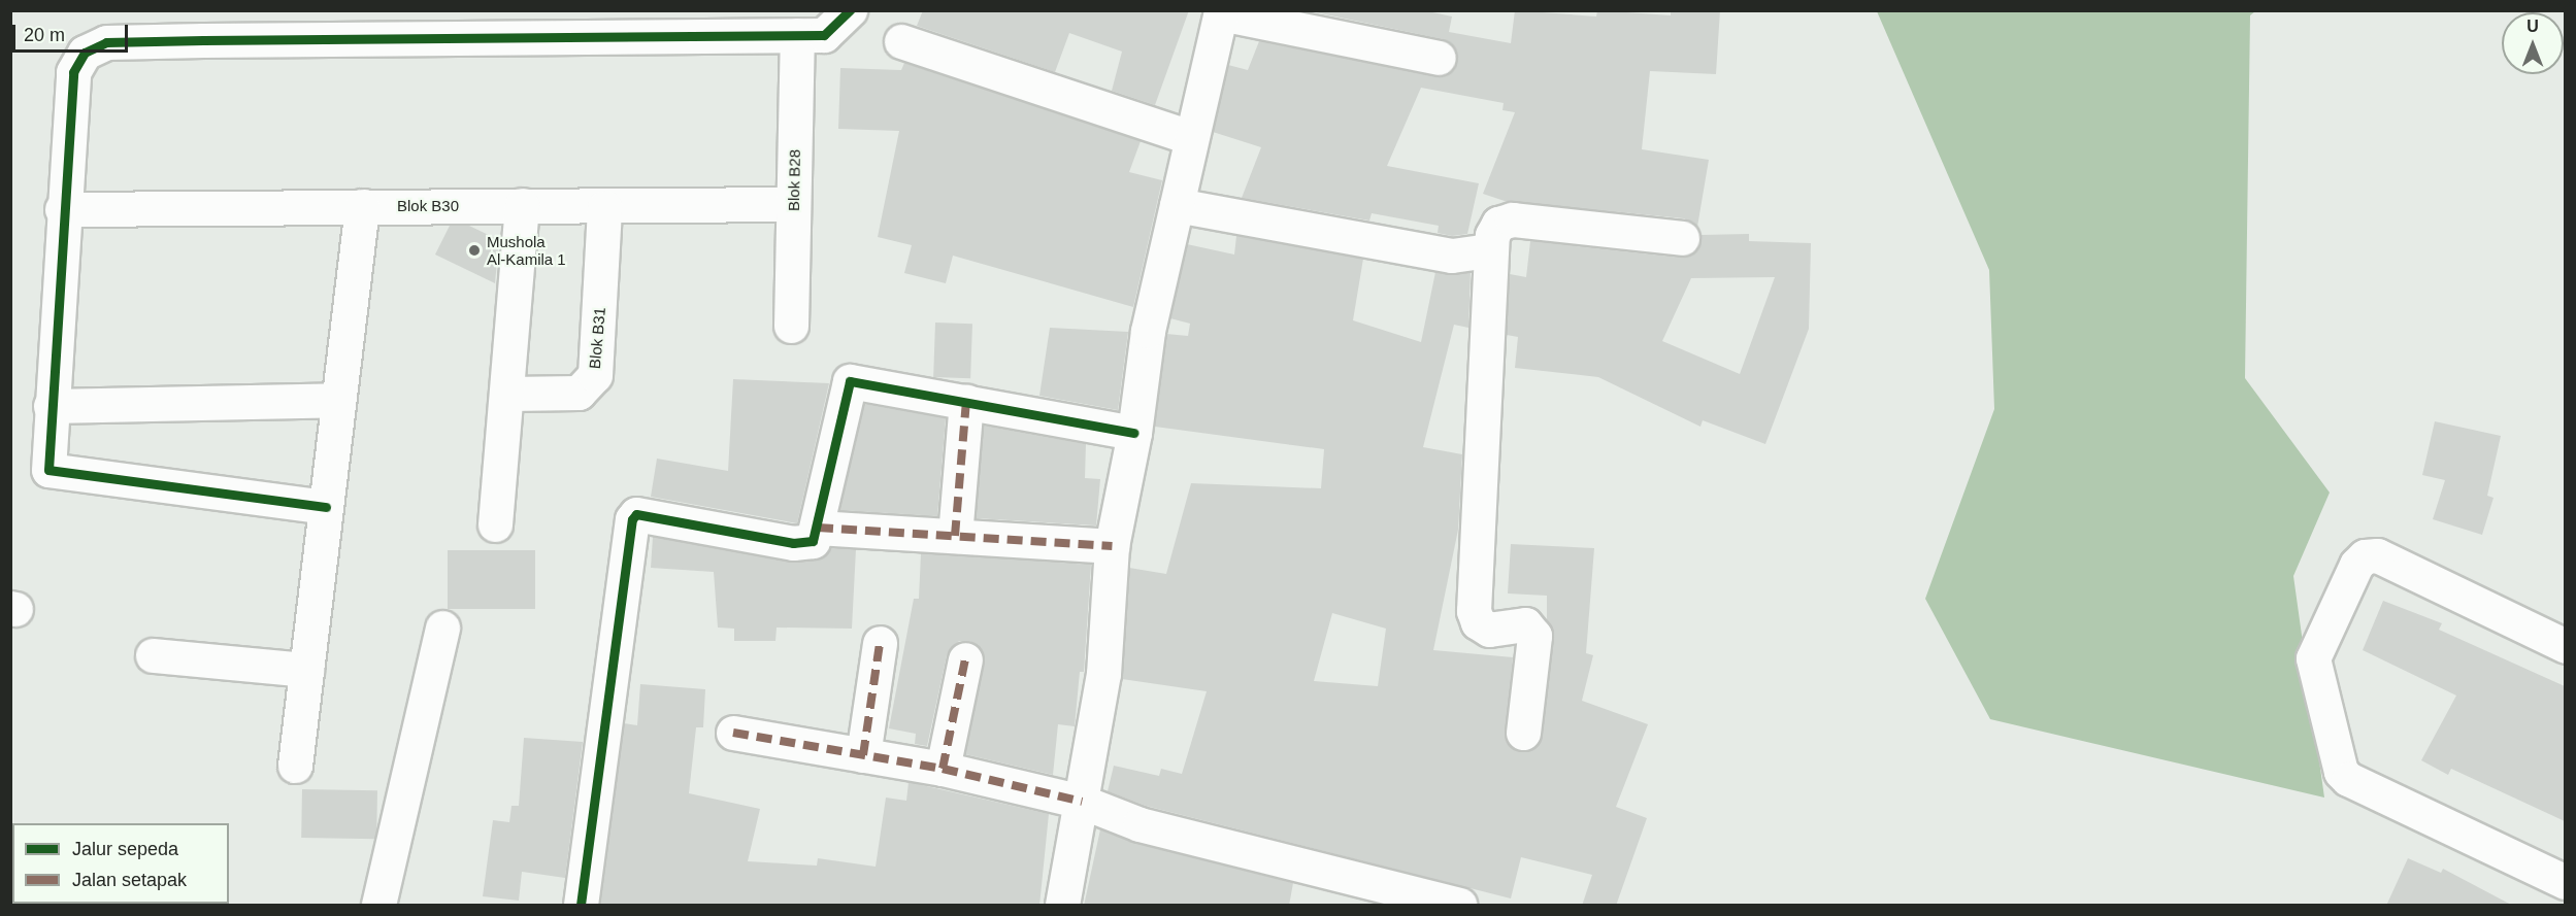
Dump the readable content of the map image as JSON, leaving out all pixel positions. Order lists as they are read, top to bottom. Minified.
{"streets":{"street":["Blok B28","Blok B30","Blok B31"]},"crossings":[["Blok B28","Blok B30"],["Blok B30","Blok B31"]],"places":["Mushola Al-Kamila 1"],"legend":["Jalur sepeda","Jalan setapak"],"scale_bar":"20 m","north":"top"}
